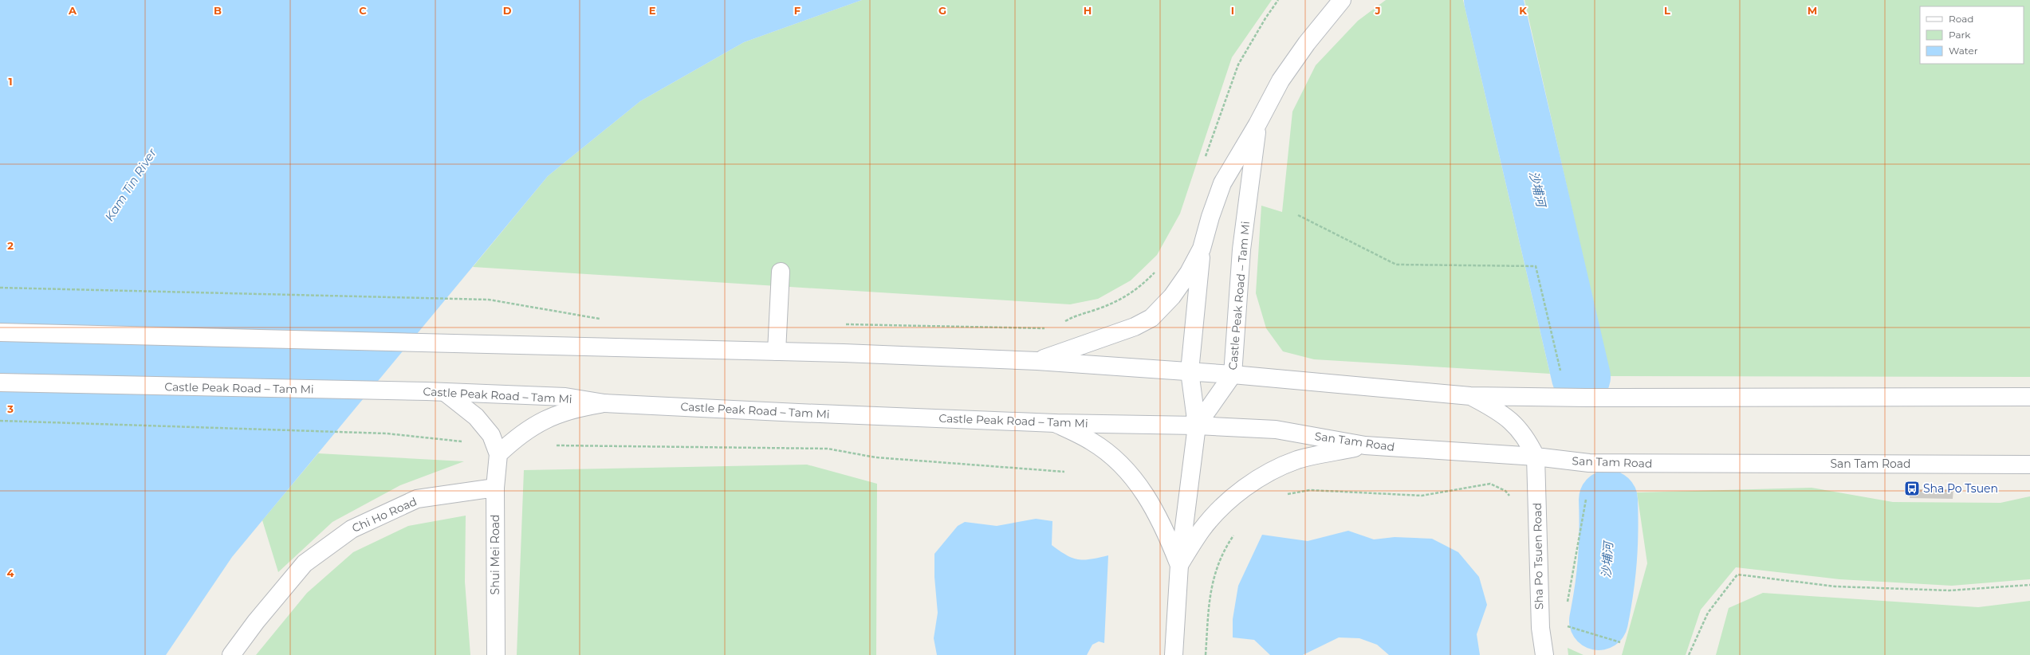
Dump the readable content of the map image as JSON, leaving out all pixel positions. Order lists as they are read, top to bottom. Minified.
{"streets":{"main road":["Castle Peak Road – Tam Mi","San Tam Road","Chi Ho Road","Shui Mei Road","Sha Po Tsuen Road"]},"crossings":[["Castle Peak Road – Tam Mi","San Tam Road"],["San Tam Road","Sha Po Tsuen Road"],["Chi Ho Road","Shui Mei Road"]],"water":["Kam Tin River","沙埔河"],"places":{"bus stop":["Sha Po Tsuen"]},"legend":["Road","Park","Water"],"grid":{"columns":["A","B","C","D","E","F","G","H","I","J","K","L","M"],"rows":["1","2","3","4"]}}
